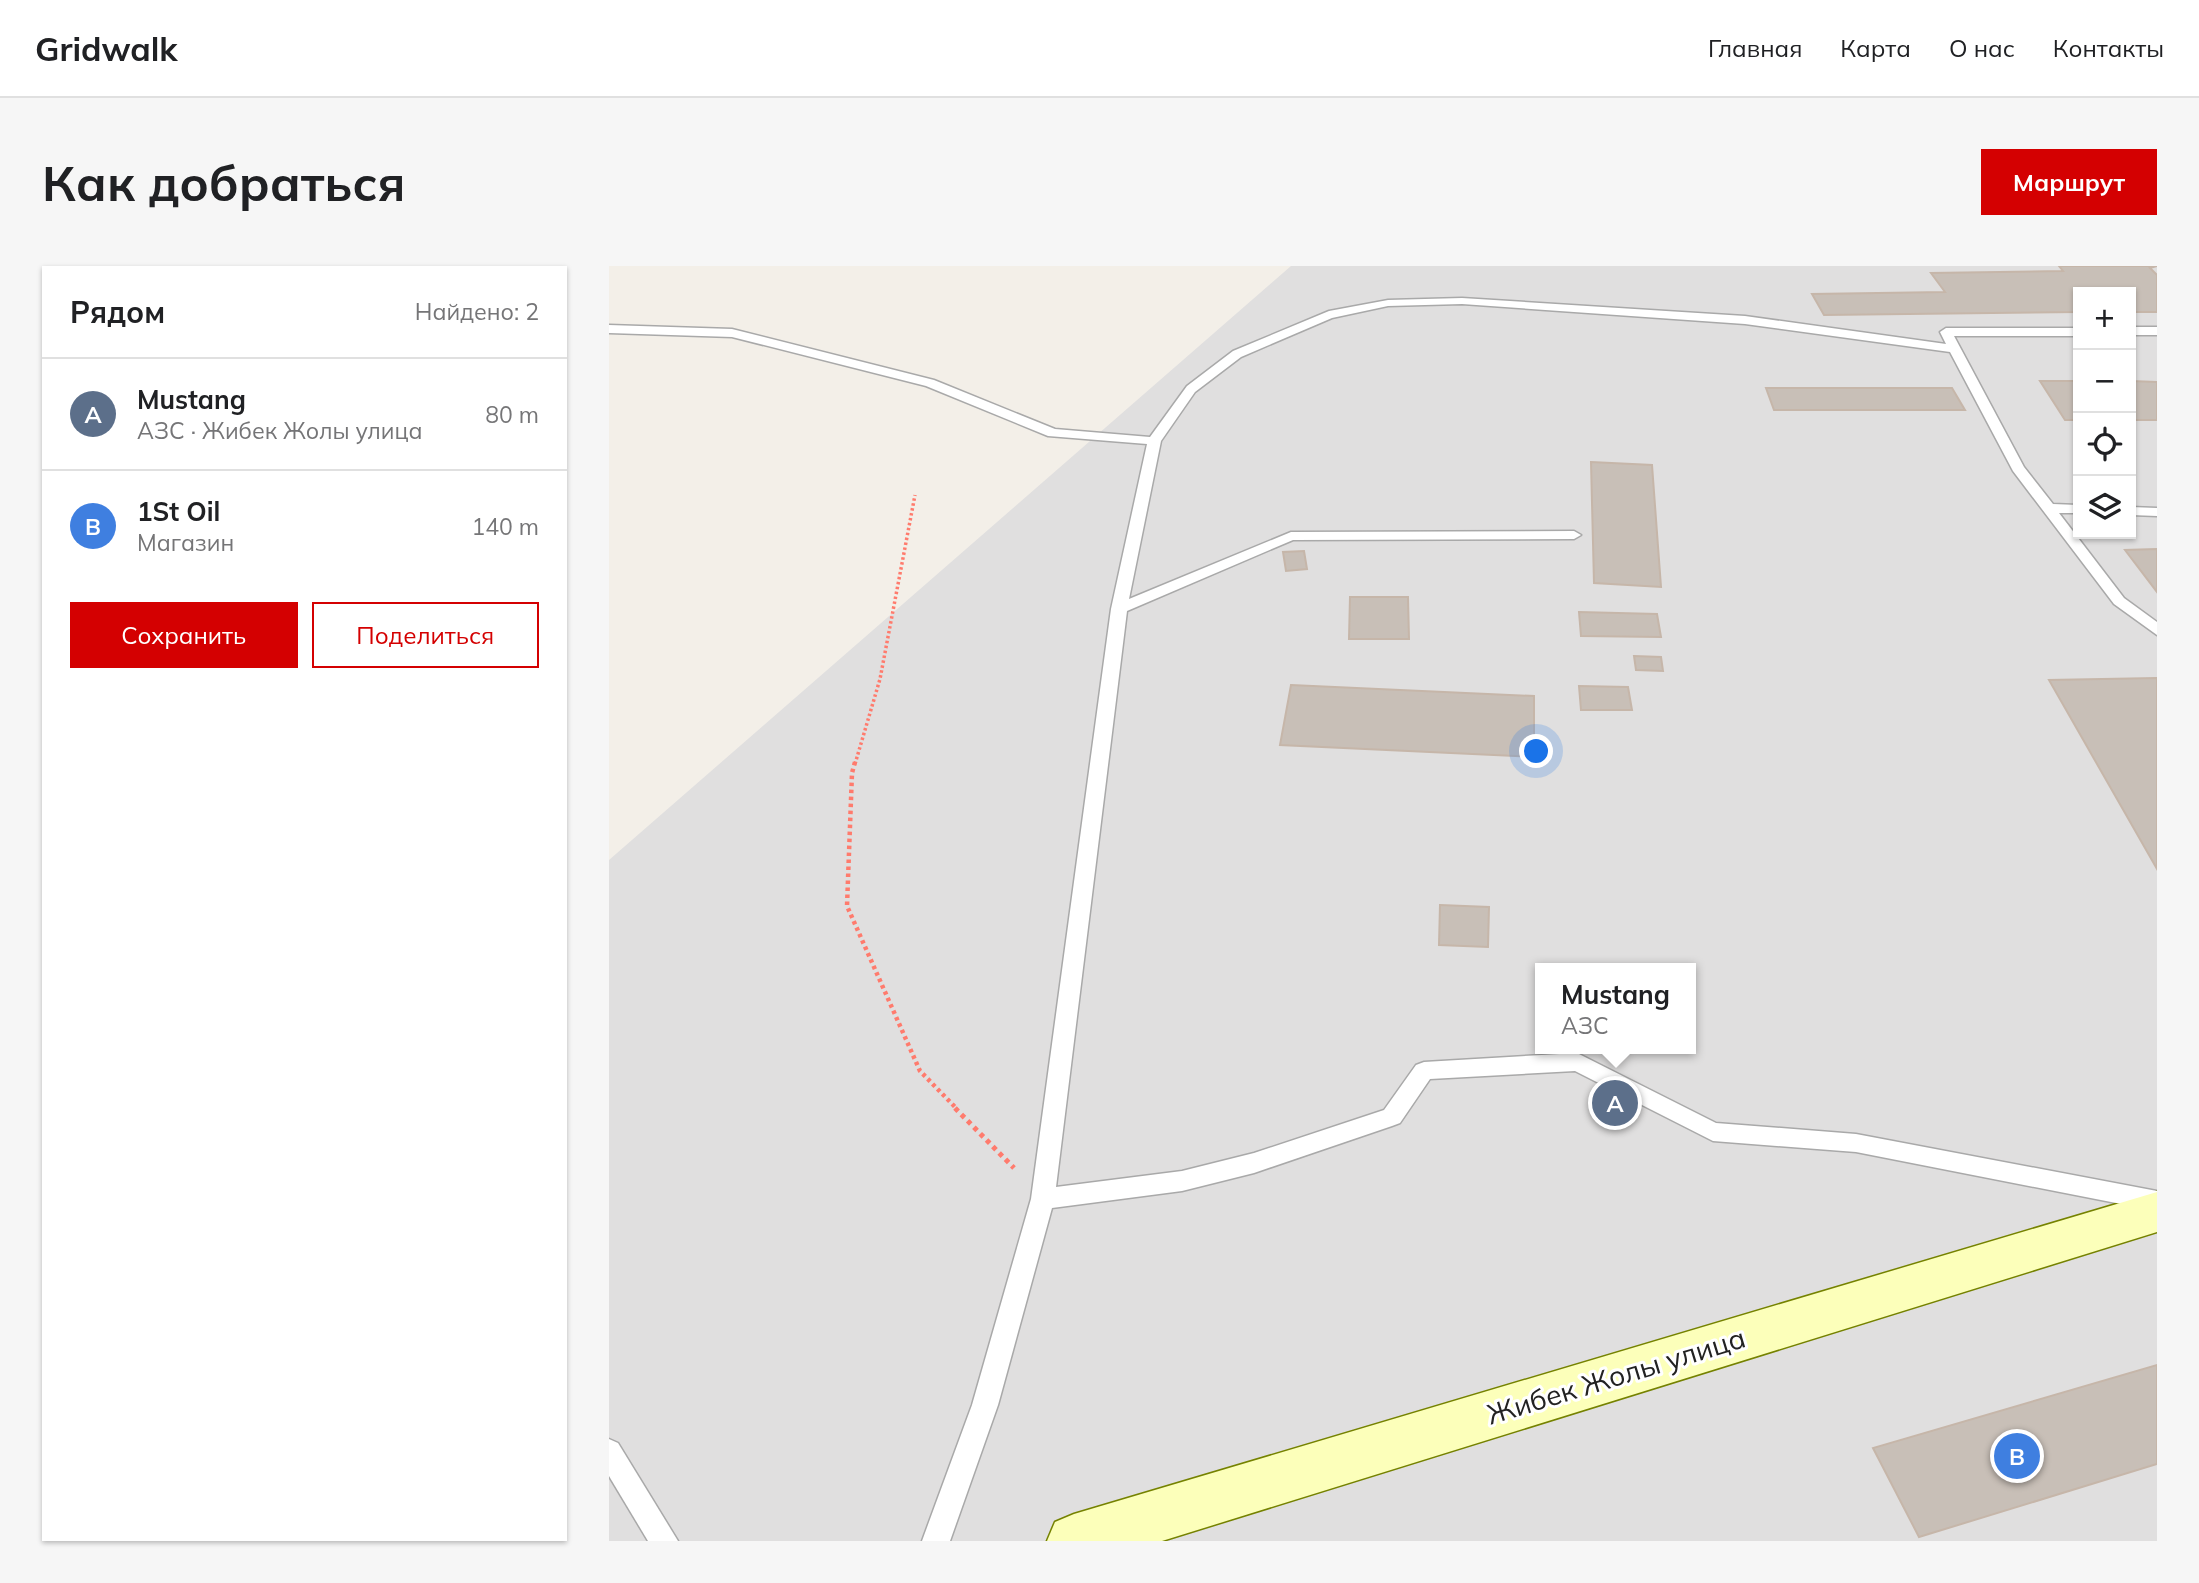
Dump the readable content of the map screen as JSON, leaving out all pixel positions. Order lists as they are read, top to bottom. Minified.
{"streets":{"main road":["Жибек Жолы улица"]},"page":{"header":"Gridwalk","nav":["Главная","Карта","О нас","Контакты"],"buttons":["Маршрут",["Сохранить","Поделиться"]],"title":"Как добраться","heading":["Рядом","Найдено: 2"],"map_buttons":["+","−"],"list":[{"mark":"A","name":"Mustang","note":"АЗС · Жибек Жолы улица","value":"80 m"},{"mark":"B","name":"1St Oil","note":"Магазин","value":"140 m"}],"popup":["Mustang","АЗС"],"pins":["A","B"]}}
